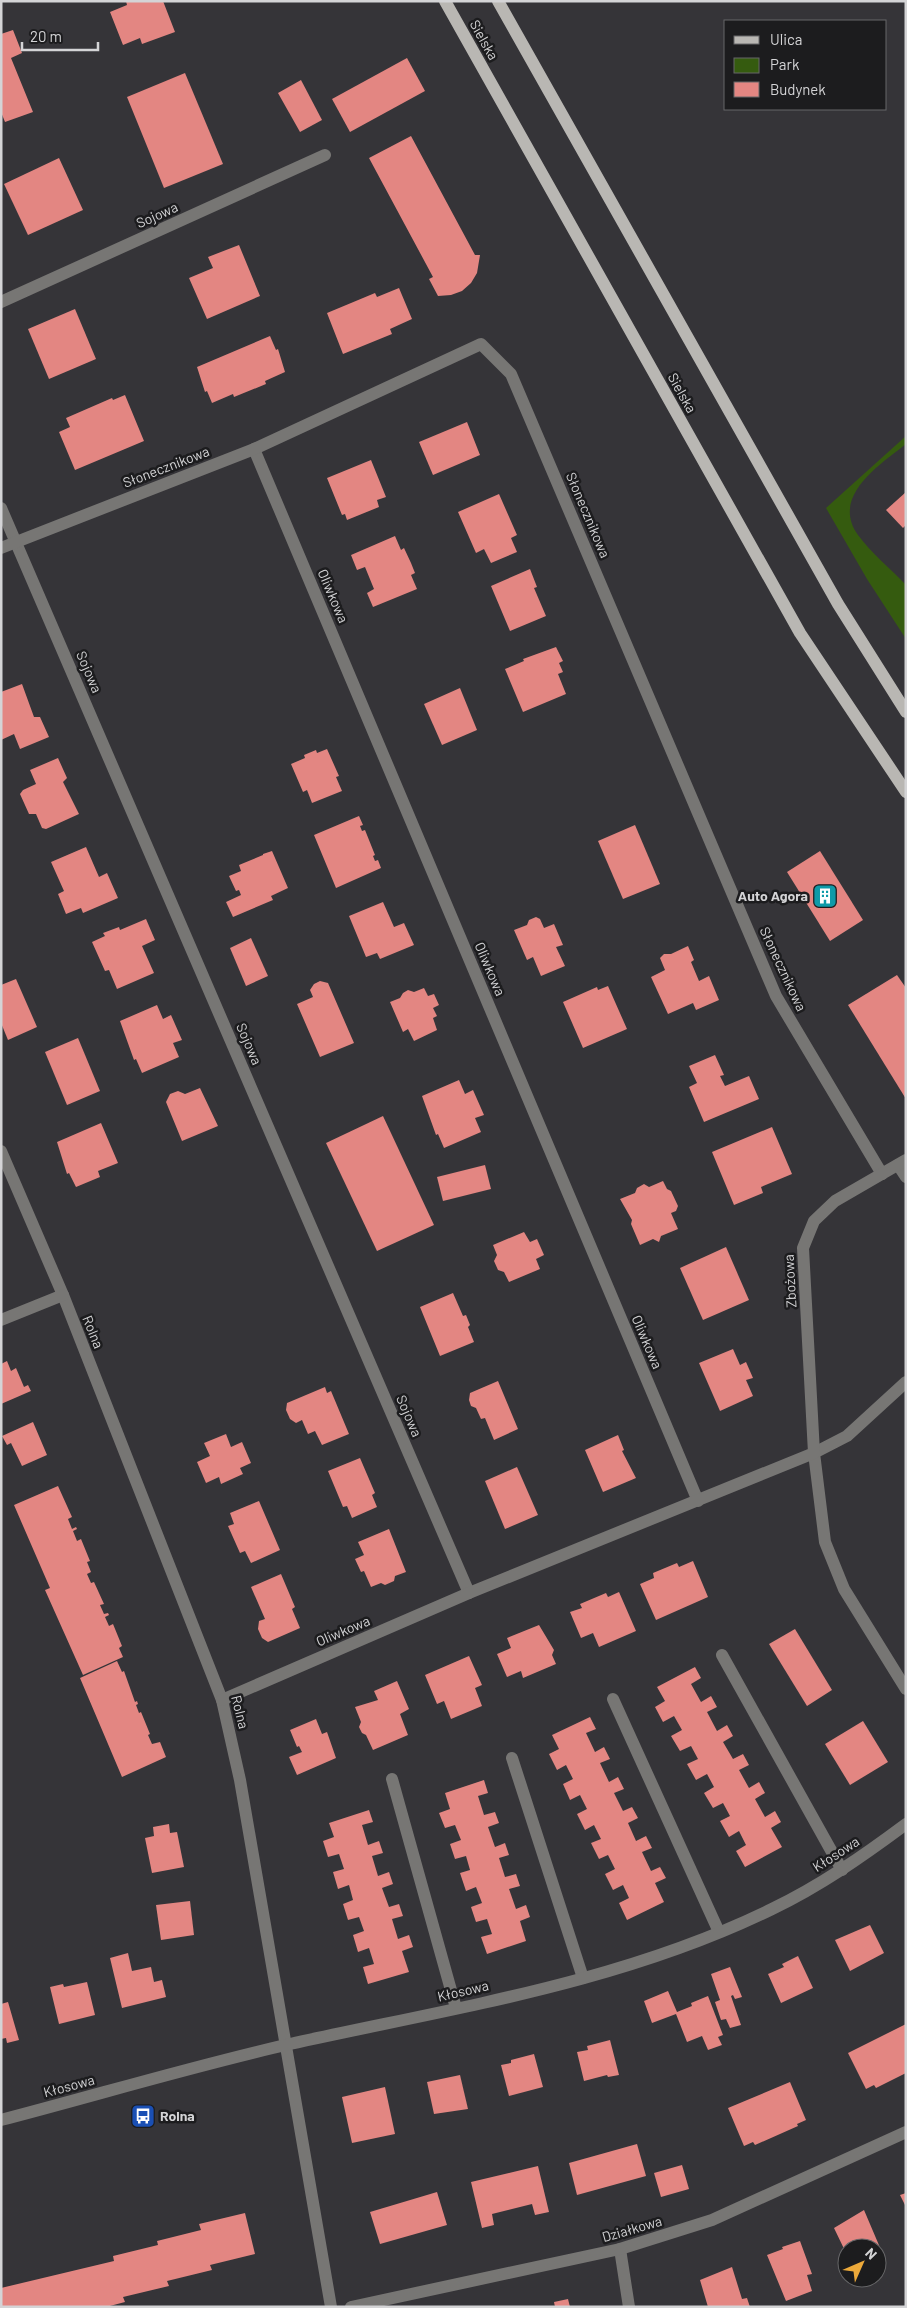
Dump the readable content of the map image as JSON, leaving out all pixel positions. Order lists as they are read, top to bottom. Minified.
{"streets":{"main road":["Sielska"],"street":["Sojowa","Słonecznikowa","Oliwkowa","Zbożowa","Rolna","Kłosowa","Działkowa"]},"crossings":[["Sojowa","Słonecznikowa"],["Sojowa","Oliwkowa"],["Słonecznikowa","Oliwkowa"],["Słonecznikowa","Zbożowa"],["Oliwkowa","Zbożowa"],["Oliwkowa","Rolna"],["Rolna","Kłosowa"]],"places":{"building":["Auto Agora"],"bus stop":["Rolna"]},"legend":["Ulica","Park","Budynek"],"scale_bar":"20 m","north":"top right"}
